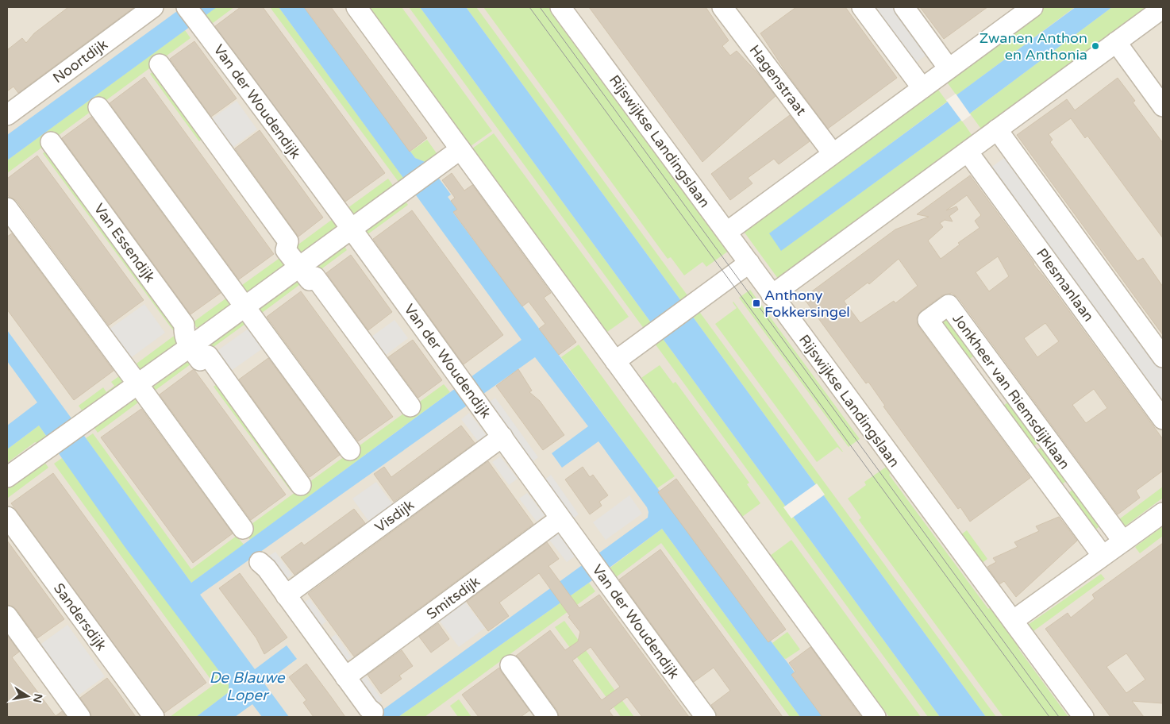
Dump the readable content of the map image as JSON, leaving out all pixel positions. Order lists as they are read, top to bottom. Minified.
{"streets":{"street":["Noortdijk","Hagenstraat","Van der Woudendijk","Rijswijkse Landingslaan","Van Essendijk","Plesmanlaan","Jonkheer van Riemsdijklaan","Visdijk","Smitsdijk","Sandersdijk"]},"crossings":[["Van der Woudendijk","Visdijk"],["Van der Woudendijk","Smitsdijk"]],"water":["De Blauwe Loper"],"places":{"other":["Zwanen Anthon en Anthonia"],"transit":["Anthony Fokkersingel"]},"north":"right"}
